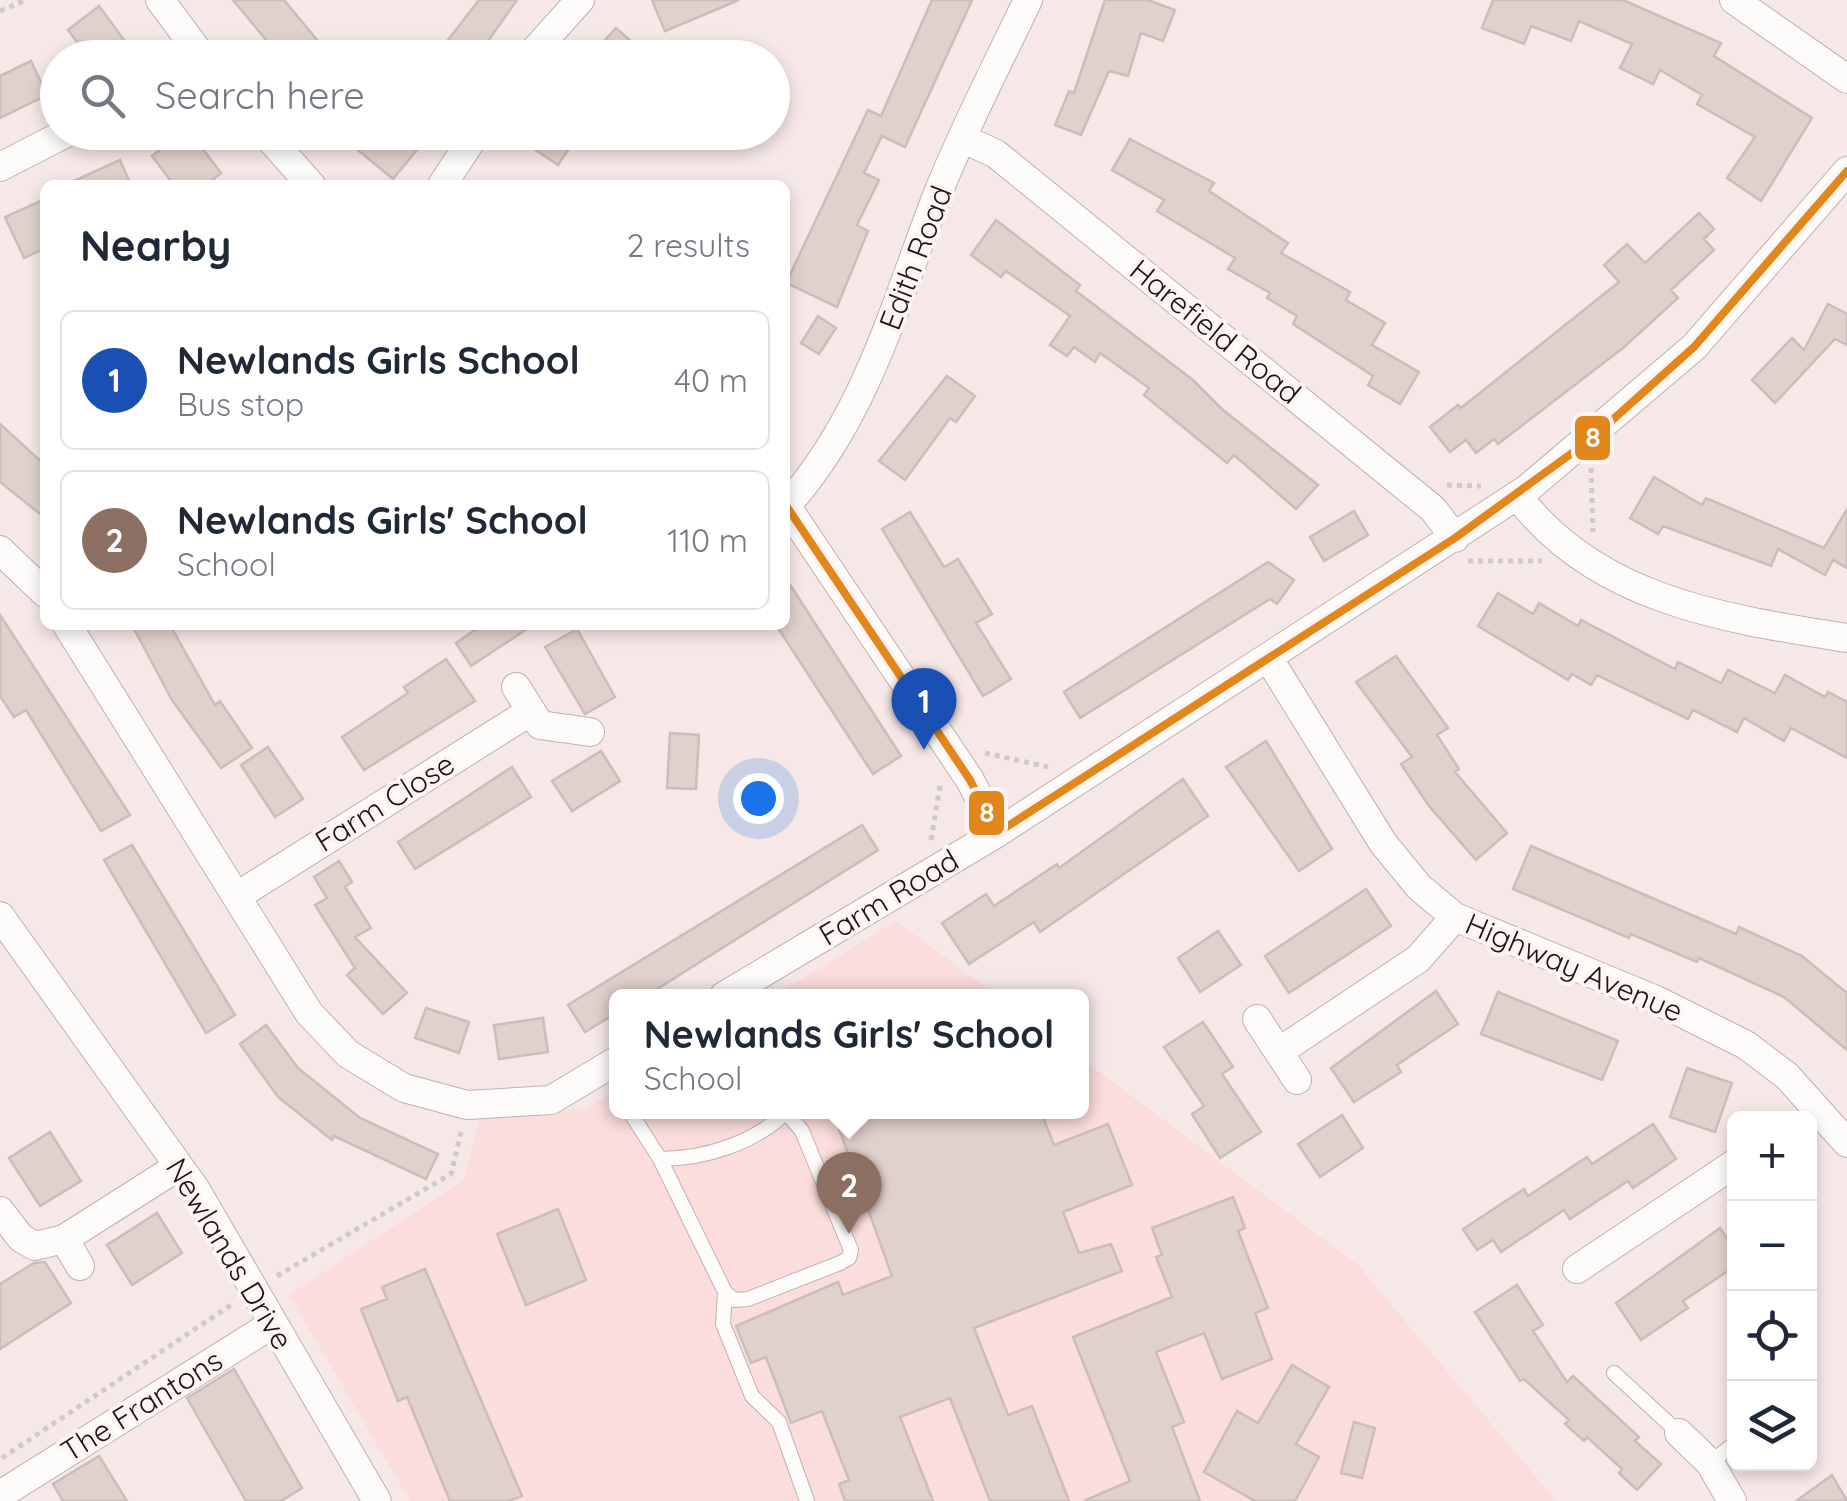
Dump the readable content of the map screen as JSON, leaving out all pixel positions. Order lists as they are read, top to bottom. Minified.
{"streets":{"street":["Edith Road","Harefield Road","Farm Close","Farm Road","Highway Avenue","Newlands Drive","The Frantons"]},"crossings":[["Edith Road","Harefield Road"],["Harefield Road","Farm Road"],["Farm Road","Highway Avenue"],["Newlands Drive","The Frantons"]],"lines":["transit line 8"],"page":{"search":"Search here","heading":["Nearby","2 results"],"list":[{"mark":"1","name":"Newlands Girls School","note":"Bus stop","value":"40 m"},{"mark":"2","name":"Newlands Girls' School","note":"School","value":"110 m"}],"pins":["1","2"],"popup":["Newlands Girls' School","School"],"map_buttons":["+","−"]}}
